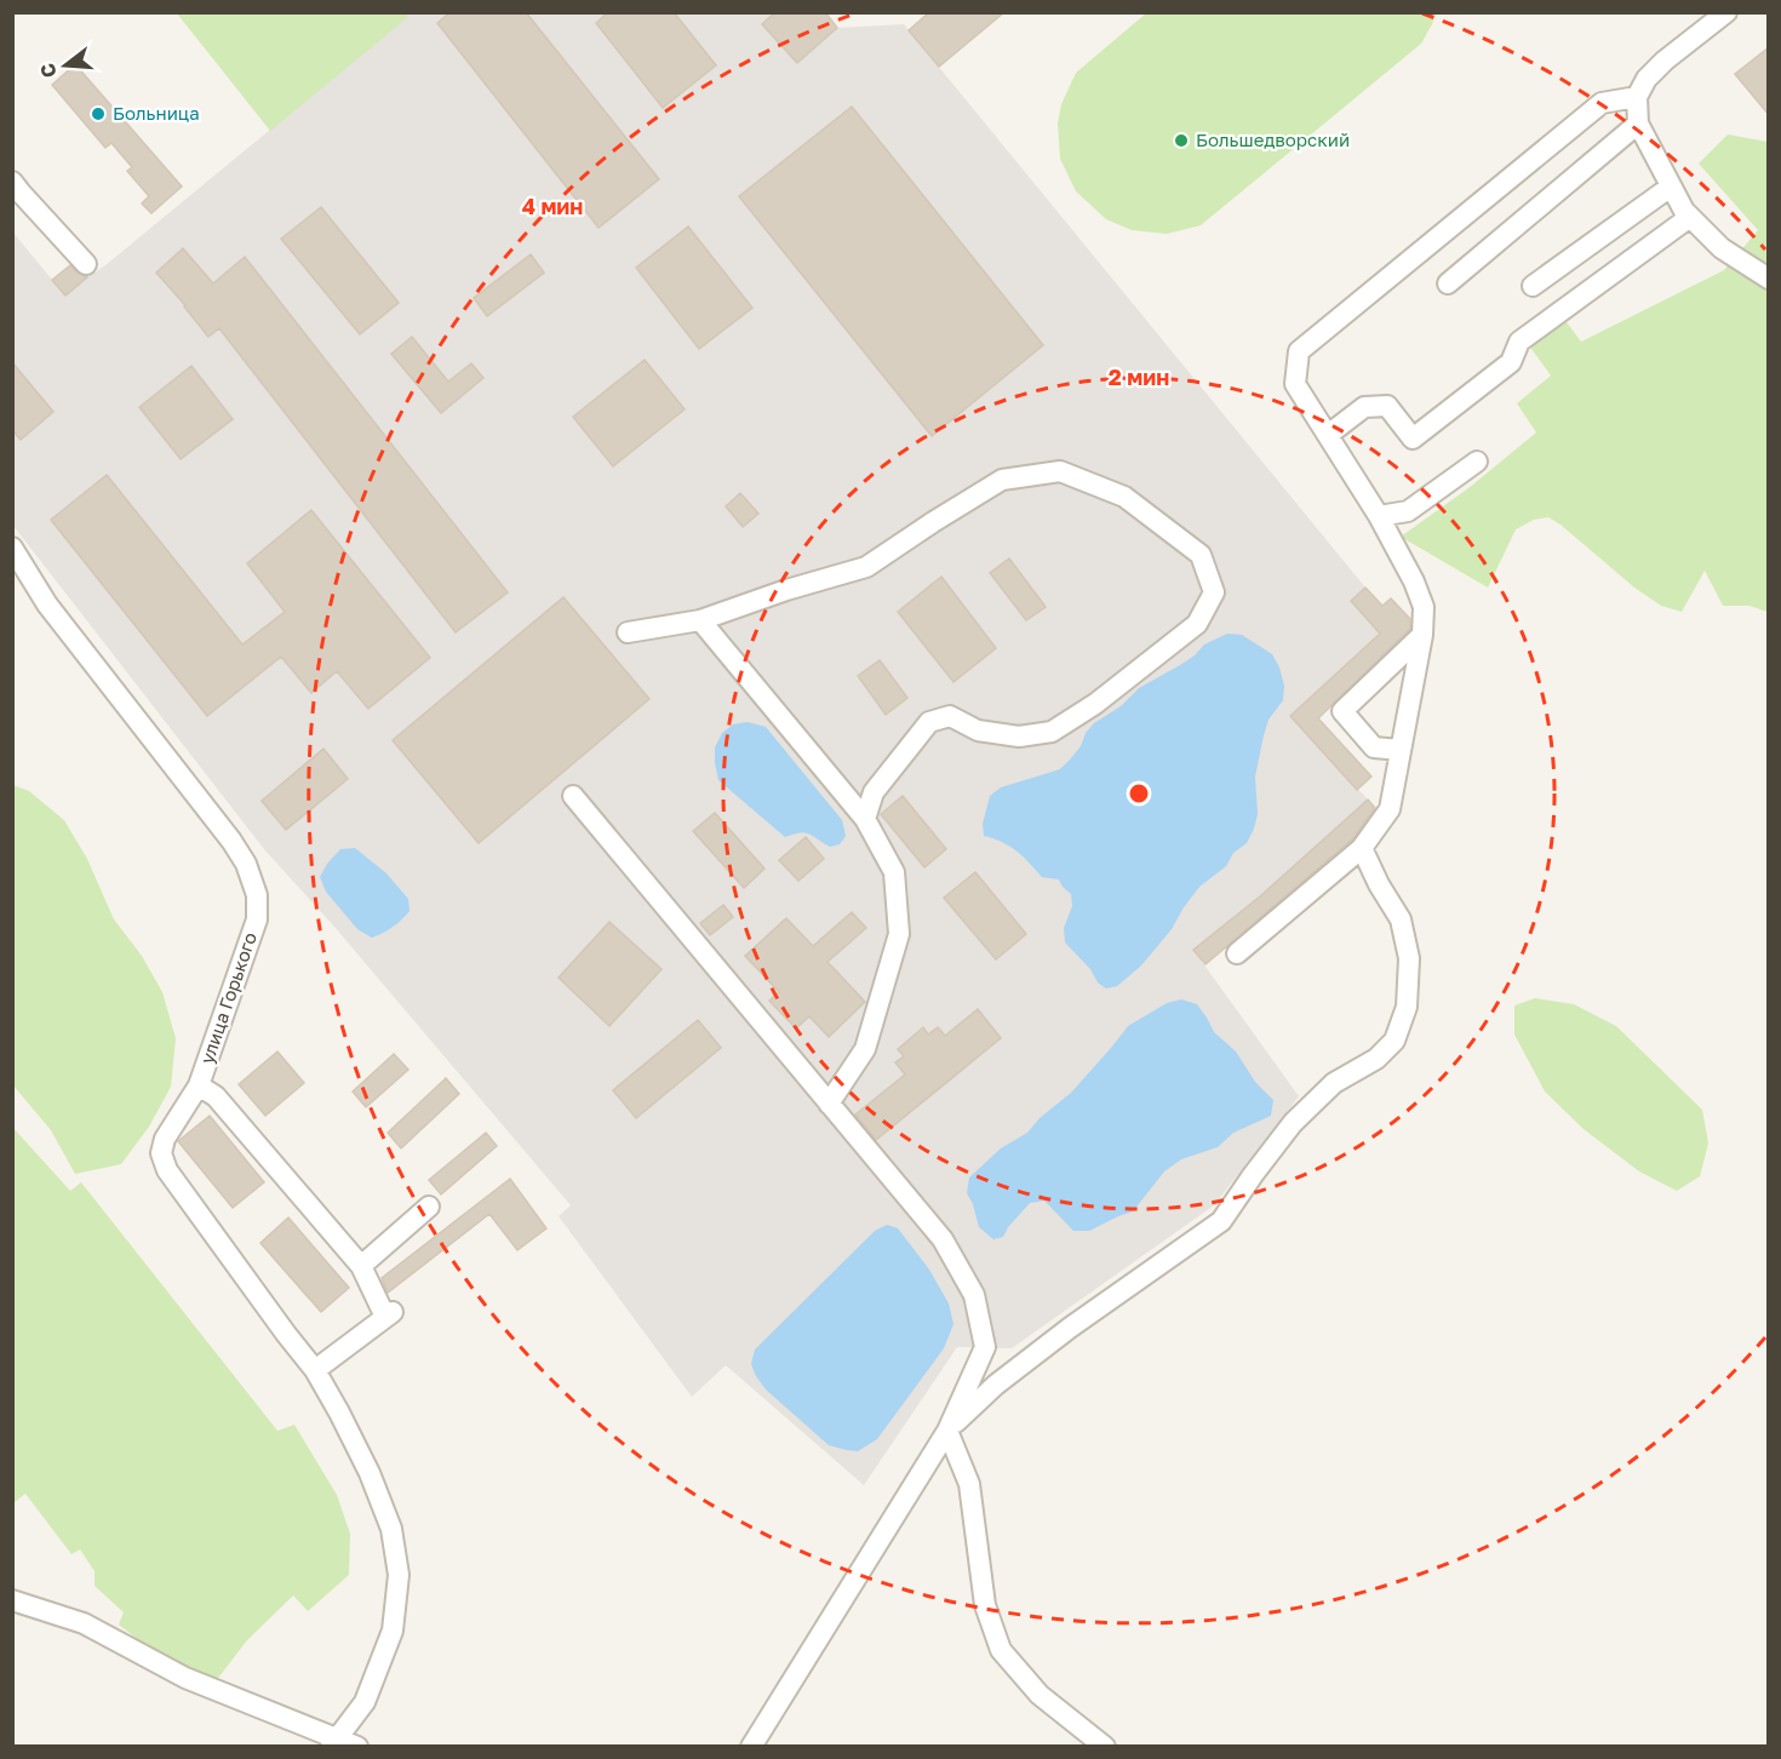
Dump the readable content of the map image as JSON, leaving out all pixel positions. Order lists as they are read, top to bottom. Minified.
{"streets":{"street":["улица Горького"]},"places":["Больница","Большедворский"],"north":"left","rings":["4 мин","2 мин"]}
